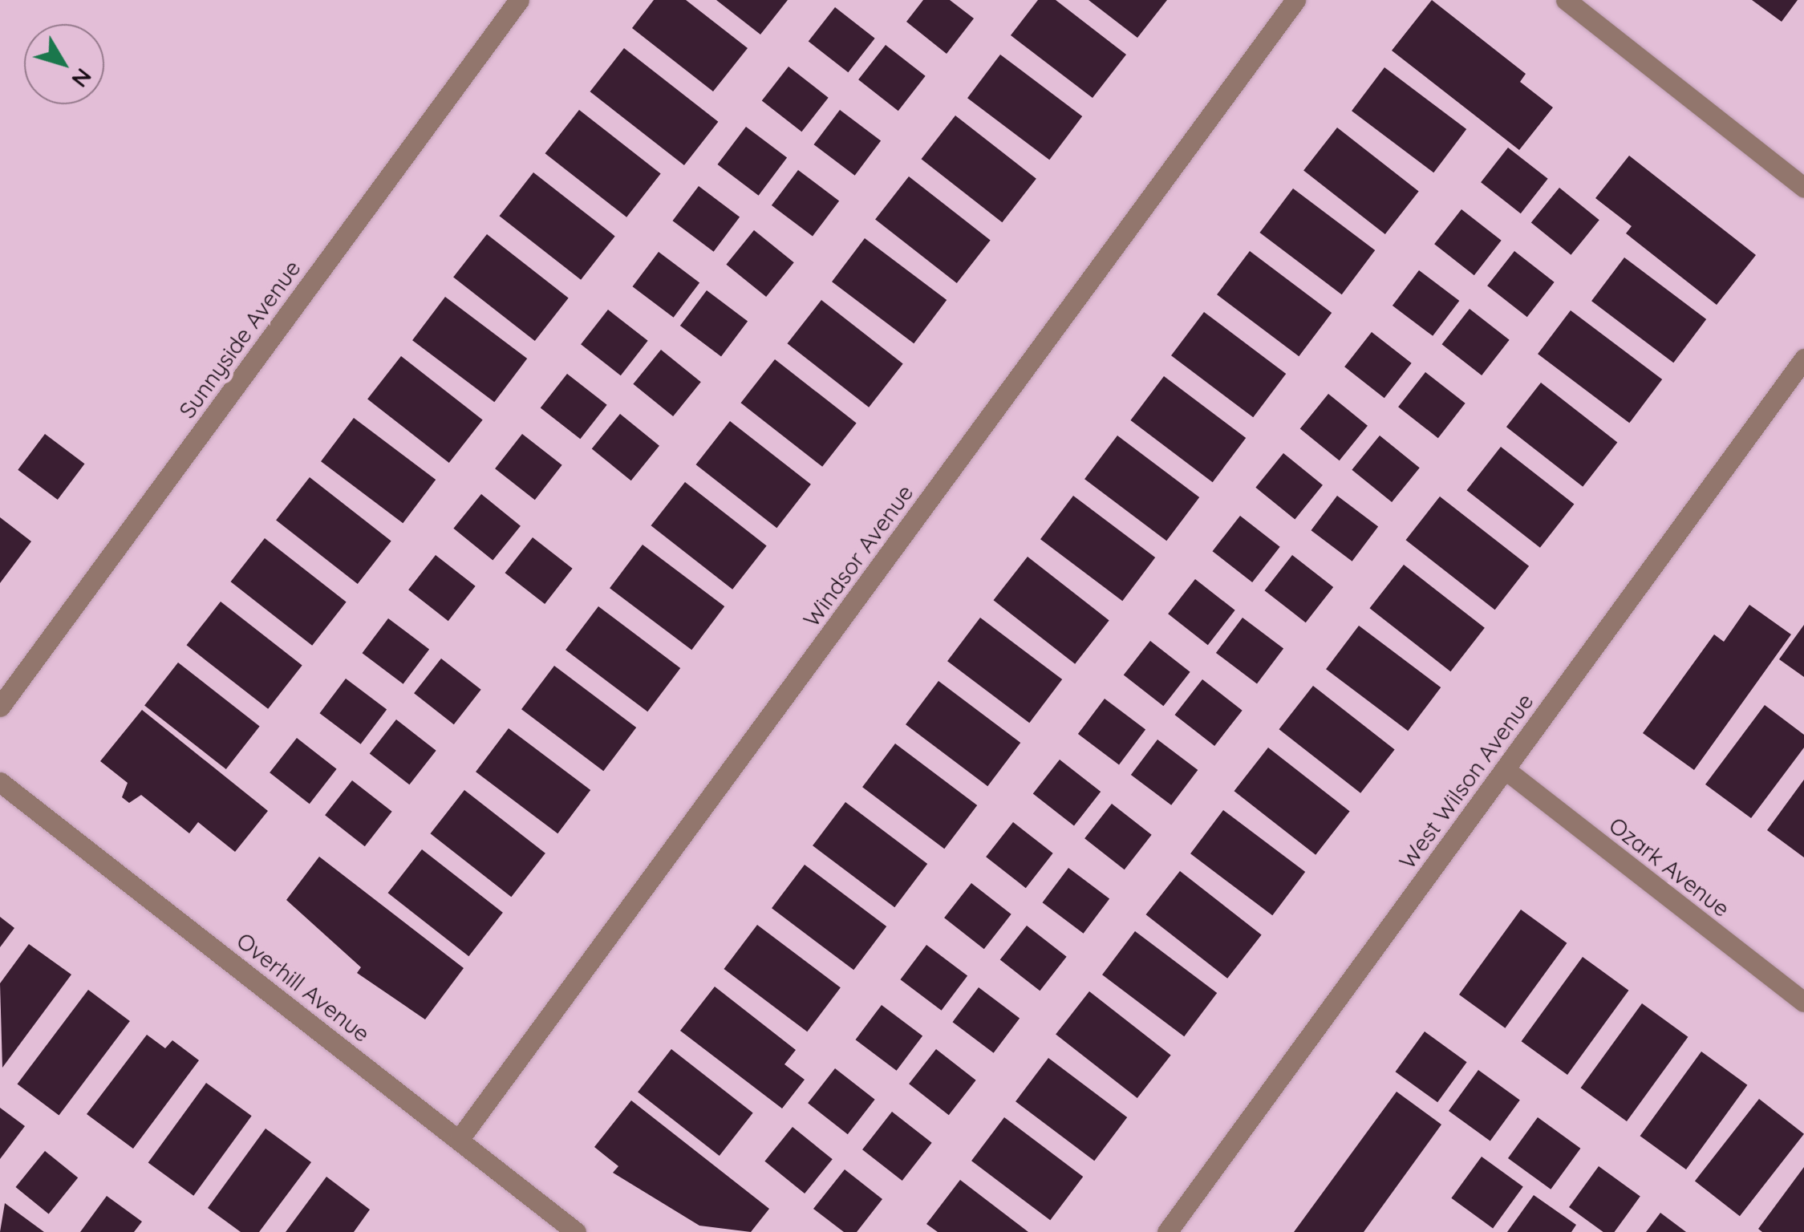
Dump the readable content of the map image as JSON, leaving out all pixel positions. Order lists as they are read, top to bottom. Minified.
{"streets":{"street":["Sunnyside Avenue","Windsor Avenue","West Wilson Avenue","Ozark Avenue","Overhill Avenue"]},"crossings":[["Windsor Avenue","Overhill Avenue"],["West Wilson Avenue","Ozark Avenue"]],"north":"bottom right"}
